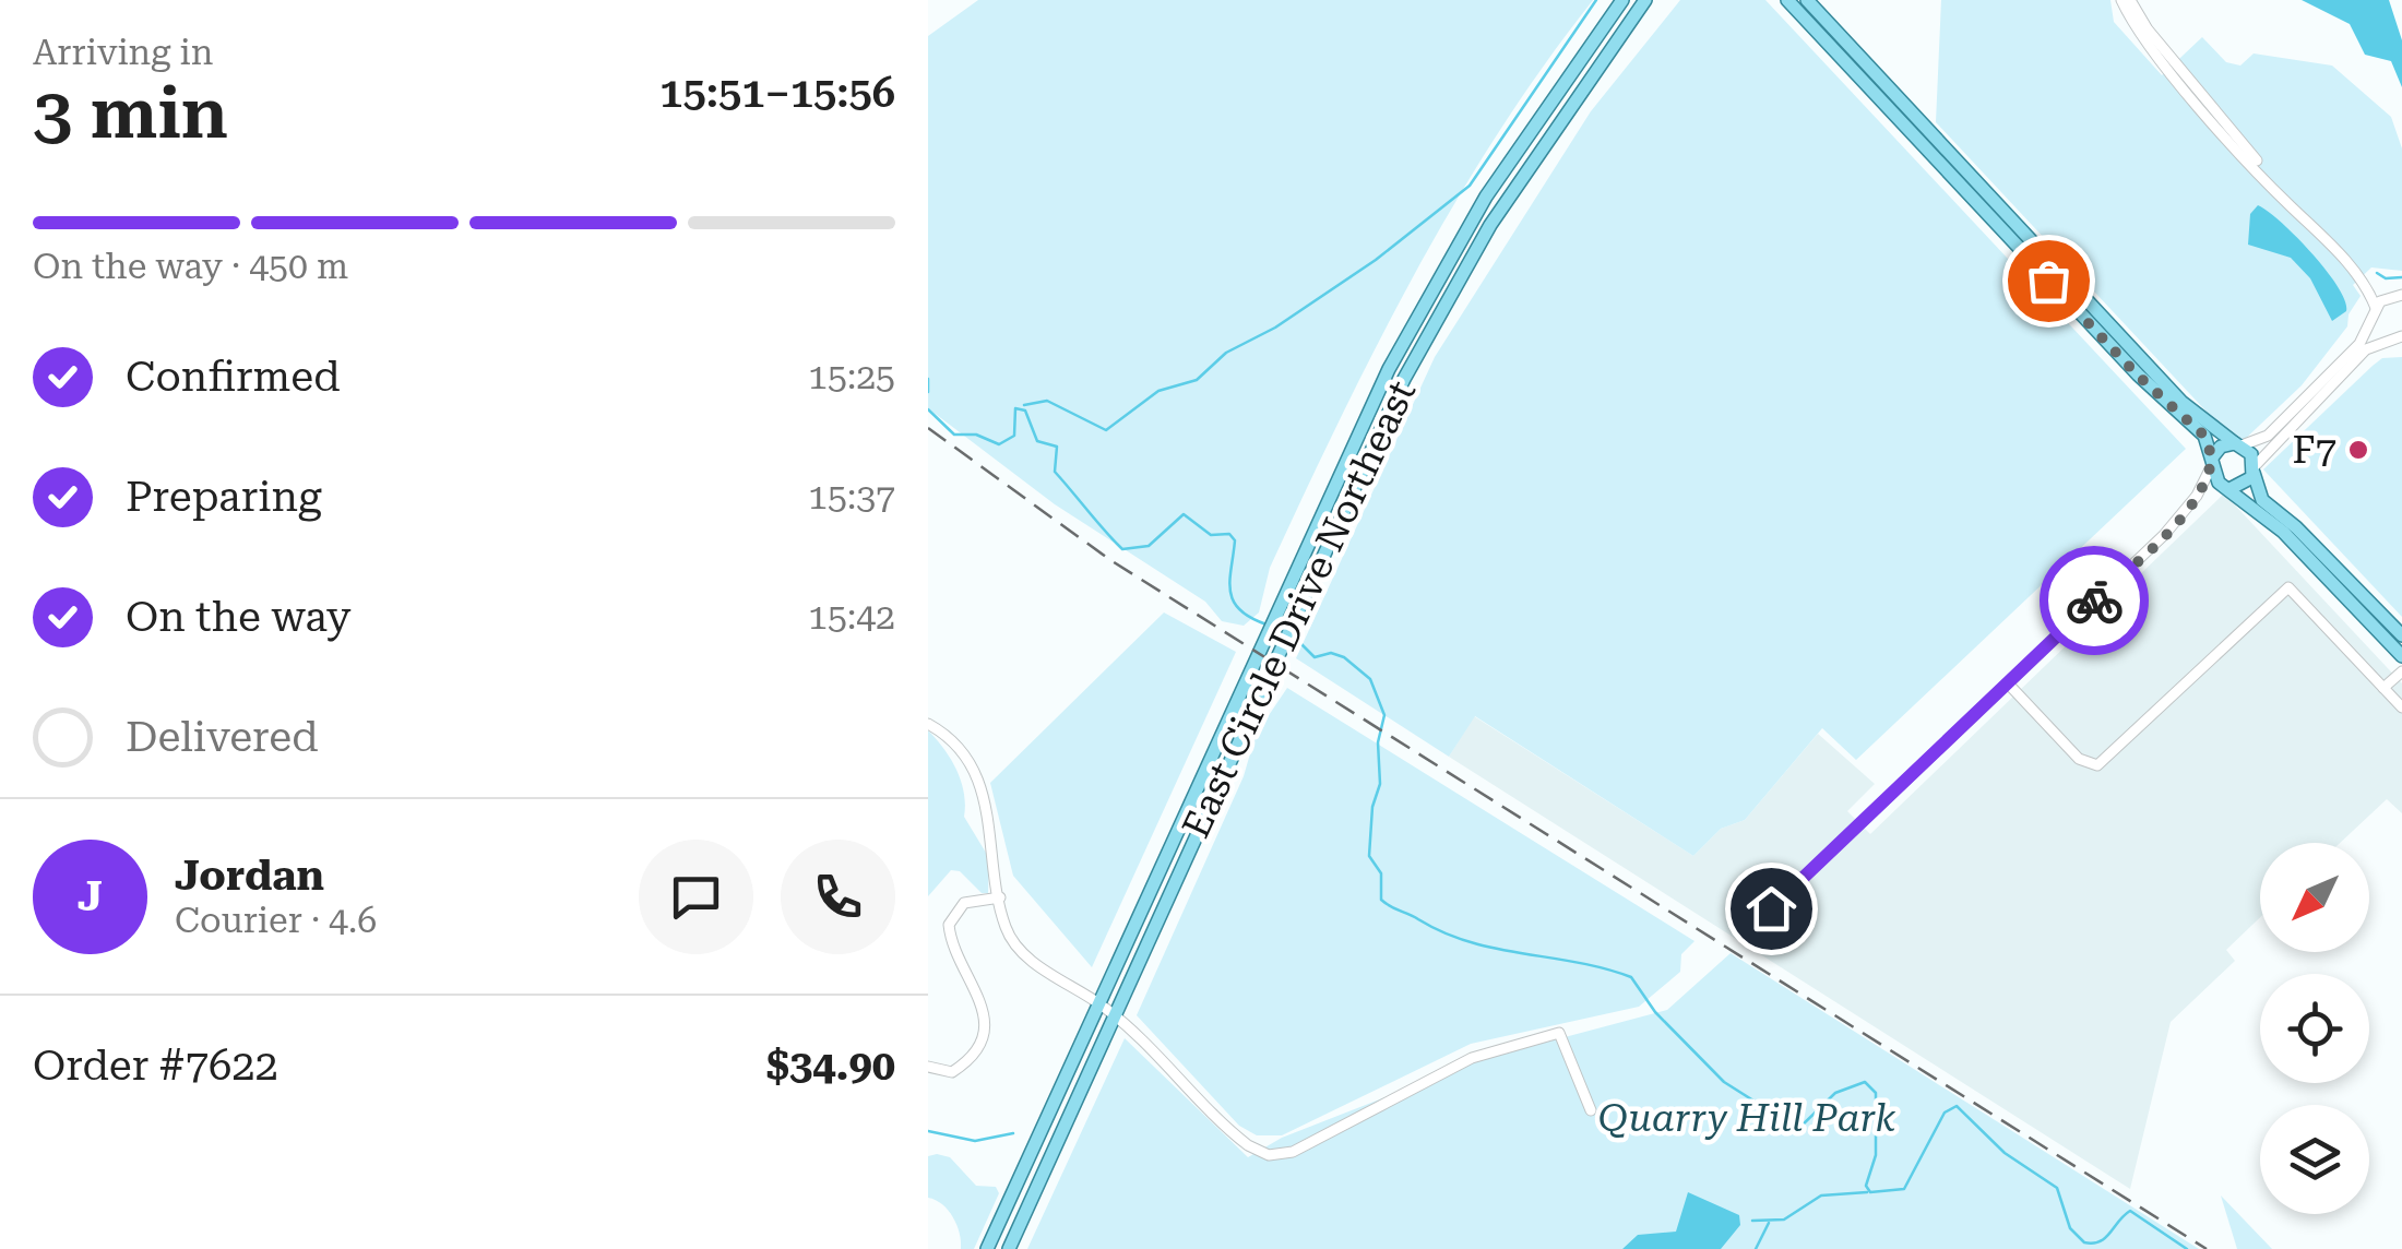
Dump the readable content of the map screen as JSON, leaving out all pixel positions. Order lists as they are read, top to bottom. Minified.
{"streets":{"main road":["East Circle Drive Northeast"]},"parks":["Quarry Hill Park"],"places":["F7"],"north":"bottom left","page":{"heading":["3 min","Arriving in","15:51–15:56"],"panel":["Jordan","Courier · 4.6","Order #7622","$34.90"],"bar":"On the way · 450 m","list":[["Confirmed","15:25"],["Preparing","15:37"],["On the way","15:42"],"Delivered"],"round":"J"}}
